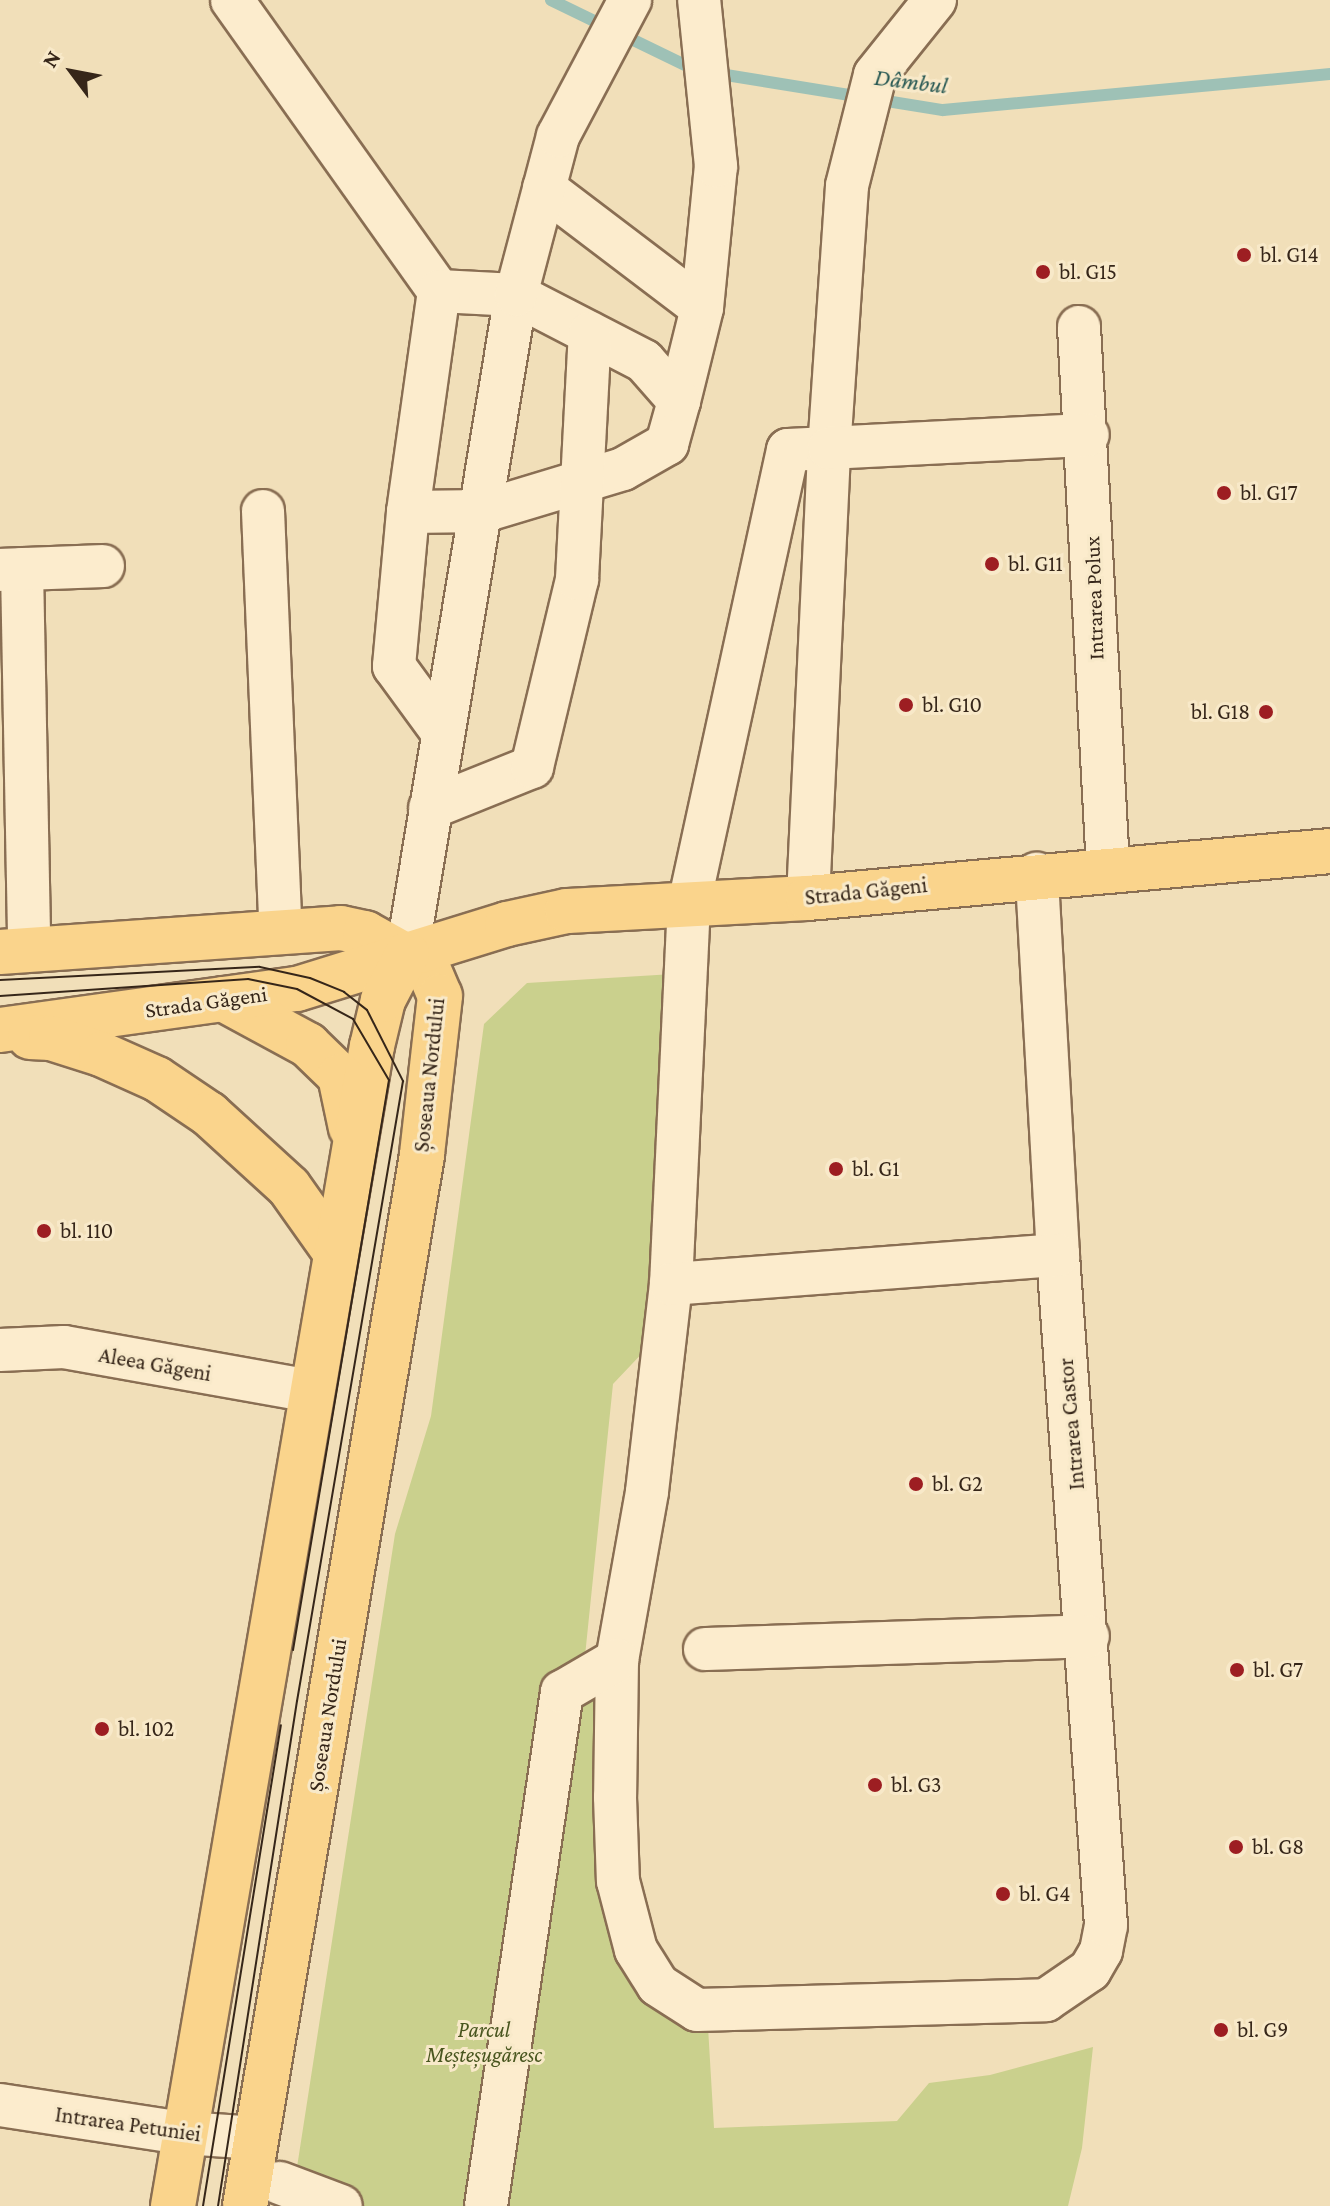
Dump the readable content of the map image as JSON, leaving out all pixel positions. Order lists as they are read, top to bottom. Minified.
{"streets":{"main road":["Strada Găgeni","Șoseaua Nordului"],"street":["Intrarea Polux","Aleea Găgeni","Intrarea Castor","Intrarea Petuniei"]},"crossings":[["Intrarea Polux","Strada Găgeni"],["Strada Găgeni","Șoseaua Nordului"],["Strada Găgeni","Intrarea Castor"],["Șoseaua Nordului","Intrarea Petuniei"]],"water":["Dâmbul"],"parks":["Parcul Meșteșugăresc"],"places":["bl. G14","bl. G15","bl. G17","bl. G11","bl. G10","bl. G18","bl. G1","bl. 110","bl. G2","bl. G7","bl. 102","bl. G3","bl. G8","bl. G4","bl. G9"],"north":"top left"}
